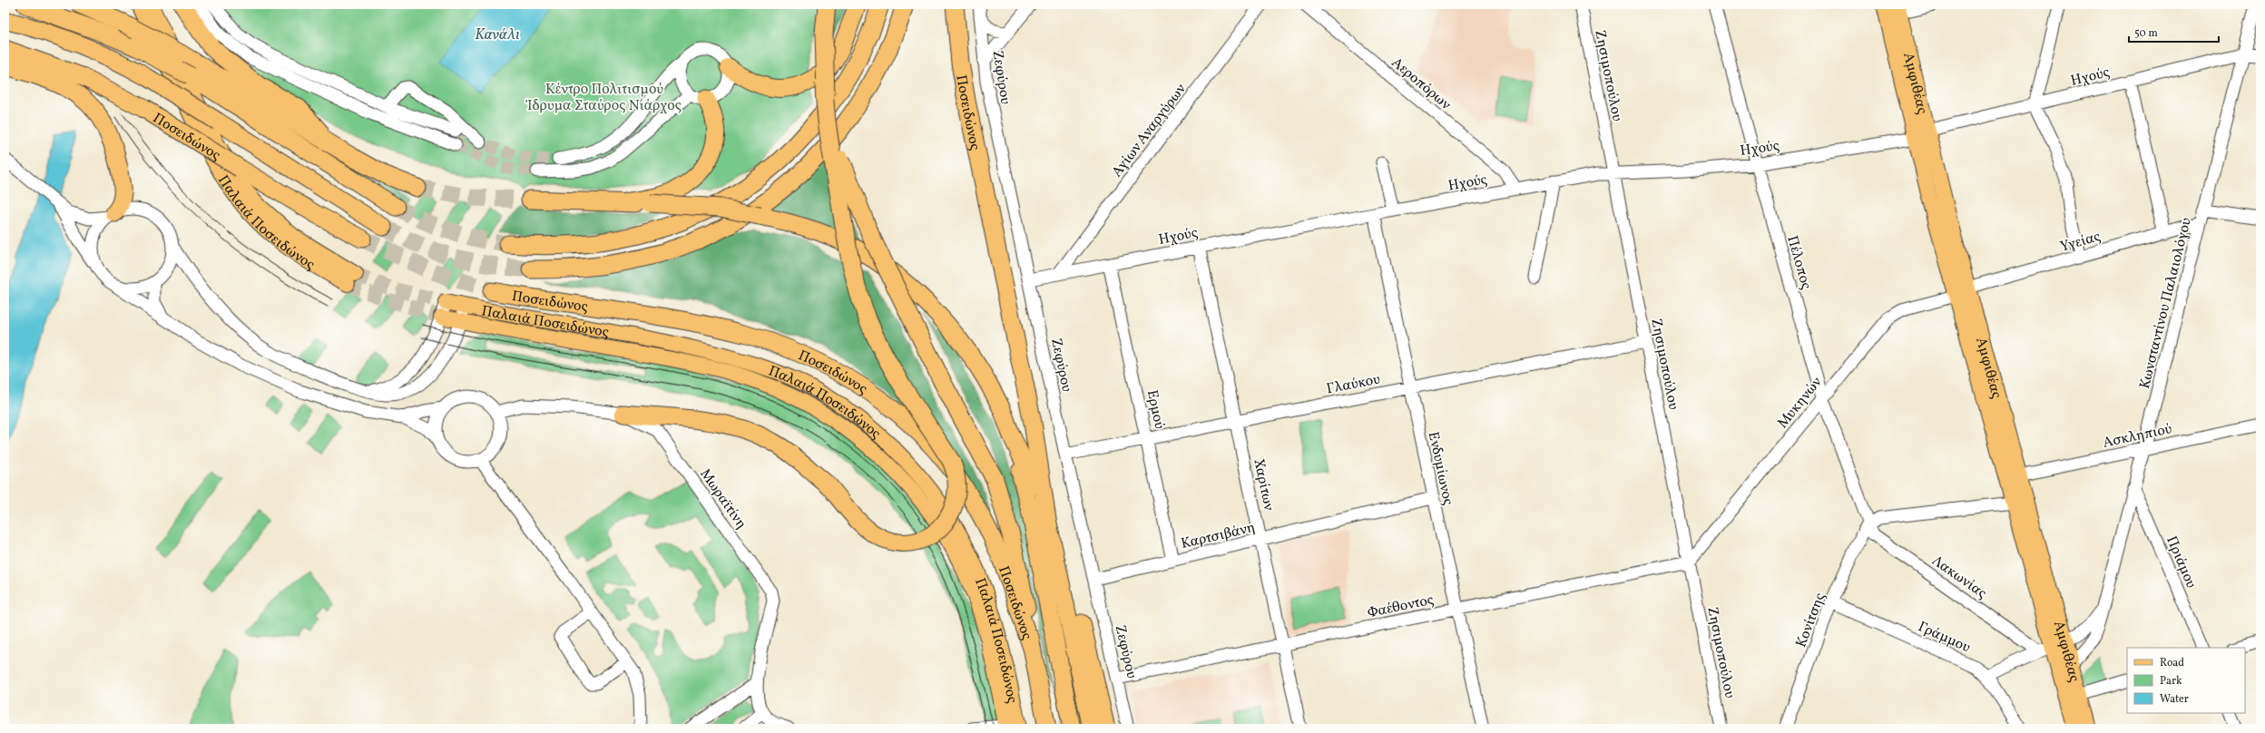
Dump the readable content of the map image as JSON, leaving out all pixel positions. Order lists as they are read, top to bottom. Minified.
{"streets":{"highway":["Ποσειδώνος"],"main road":["Αμφιθέας","Παλαιά Ποσειδώνος"],"street":["Ζησιμοπούλου","Ηχούς","Ζεφύρου","Αεροπόρων","Αγίων Αναργύρων","Υγείας","Πέλοπος","Κωνσταντίνου Παλαιολόγου","Γλαύκου","Μυκηνών","Ερμού","Ασκληπιού","Ενδυμίωνος","Χαρίτων","Μωραϊτίνη","Καρτσιβάνη","Πριάμου","Λακωνίας","Φαέθοντος","Κονίτσης","Γράμμου"]},"crossings":[["Ζησιμοπούλου","Ηχούς"],["Ζησιμοπούλου","Γλαύκου"],["Ζησιμοπούλου","Μυκηνών"],["Ζησιμοπούλου","Φαέθοντος"],["Ηχούς","Ζεφύρου"],["Ηχούς","Αεροπόρων"],["Ηχούς","Αμφιθέας"],["Ηχούς","Αγίων Αναργύρων"],["Ηχούς","Πέλοπος"],["Ηχούς","Κωνσταντίνου Παλαιολόγου"],["Ηχούς","Ερμού"],["Ηχούς","Ενδυμίωνος"],["Ηχούς","Χαρίτων"],["Ζεφύρου","Γλαύκου"],["Ζεφύρου","Καρτσιβάνη"],["Ζεφύρου","Φαέθοντος"],["Αμφιθέας","Υγείας"],["Αμφιθέας","Κωνσταντίνου Παλαιολόγου"],["Αμφιθέας","Μυκηνών"],["Αμφιθέας","Ασκληπιού"],["Υγείας","Κωνσταντίνου Παλαιολόγου"],["Πέλοπος","Μυκηνών"],["Πέλοπος","Λακωνίας"],["Πέλοπος","Κονίτσης"],["Κωνσταντίνου Παλαιολόγου","Ασκληπιού"],["Κωνσταντίνου Παλαιολόγου","Πριάμου"],["Κωνσταντίνου Παλαιολόγου","Λακωνίας"],["Κωνσταντίνου Παλαιολόγου","Γράμμου"],["Γλαύκου","Ερμού"],["Γλαύκου","Ενδυμίωνος"],["Γλαύκου","Χαρίτων"],["Μυκηνών","Φαέθοντος"],["Ερμού","Καρτσιβάνη"],["Ενδυμίωνος","Καρτσιβάνη"],["Ενδυμίωνος","Φαέθοντος"],["Χαρίτων","Καρτσιβάνη"],["Χαρίτων","Φαέθοντος"],["Λακωνίας","Κονίτσης"],["Κονίτσης","Γράμμου"]],"water":["Κανάλι"],"parks":["Κέντρο Πολιτισμού Ίδρυμα Σταύρος Νιάρχος"],"legend":["Road","Park","Water"],"scale_bar":"50 m"}
